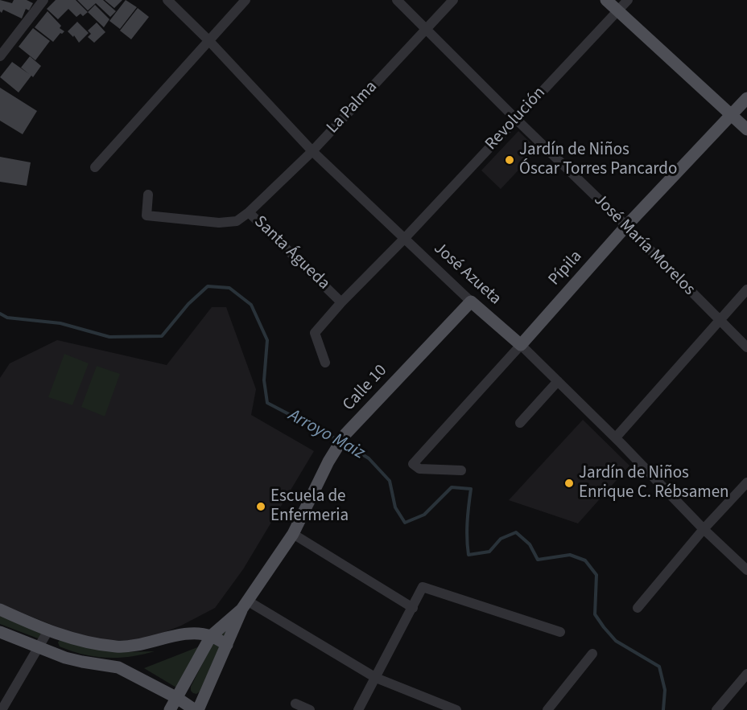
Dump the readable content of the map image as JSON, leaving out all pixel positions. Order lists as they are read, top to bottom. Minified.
{"streets":{"main road":["Pípila","José Azueta","Calle 10"],"street":["La Palma","Revolución","José María Morelos","Santa Águeda"]},"crossings":[["La Palma","José María Morelos"],["La Palma","Santa Águeda"],["La Palma","José Azueta"],["Revolución","José María Morelos"],["Revolución","Santa Águeda"],["Revolución","José Azueta"],["José María Morelos","Pípila"],["Pípila","José Azueta"],["José Azueta","Calle 10"]],"water":["Arroyo Maiz"],"places":["Jardín de Niños Óscar Torres Pancardo","Jardín de Niños Enrique C. Rébsamen","Escuela de Enfermeria"]}
